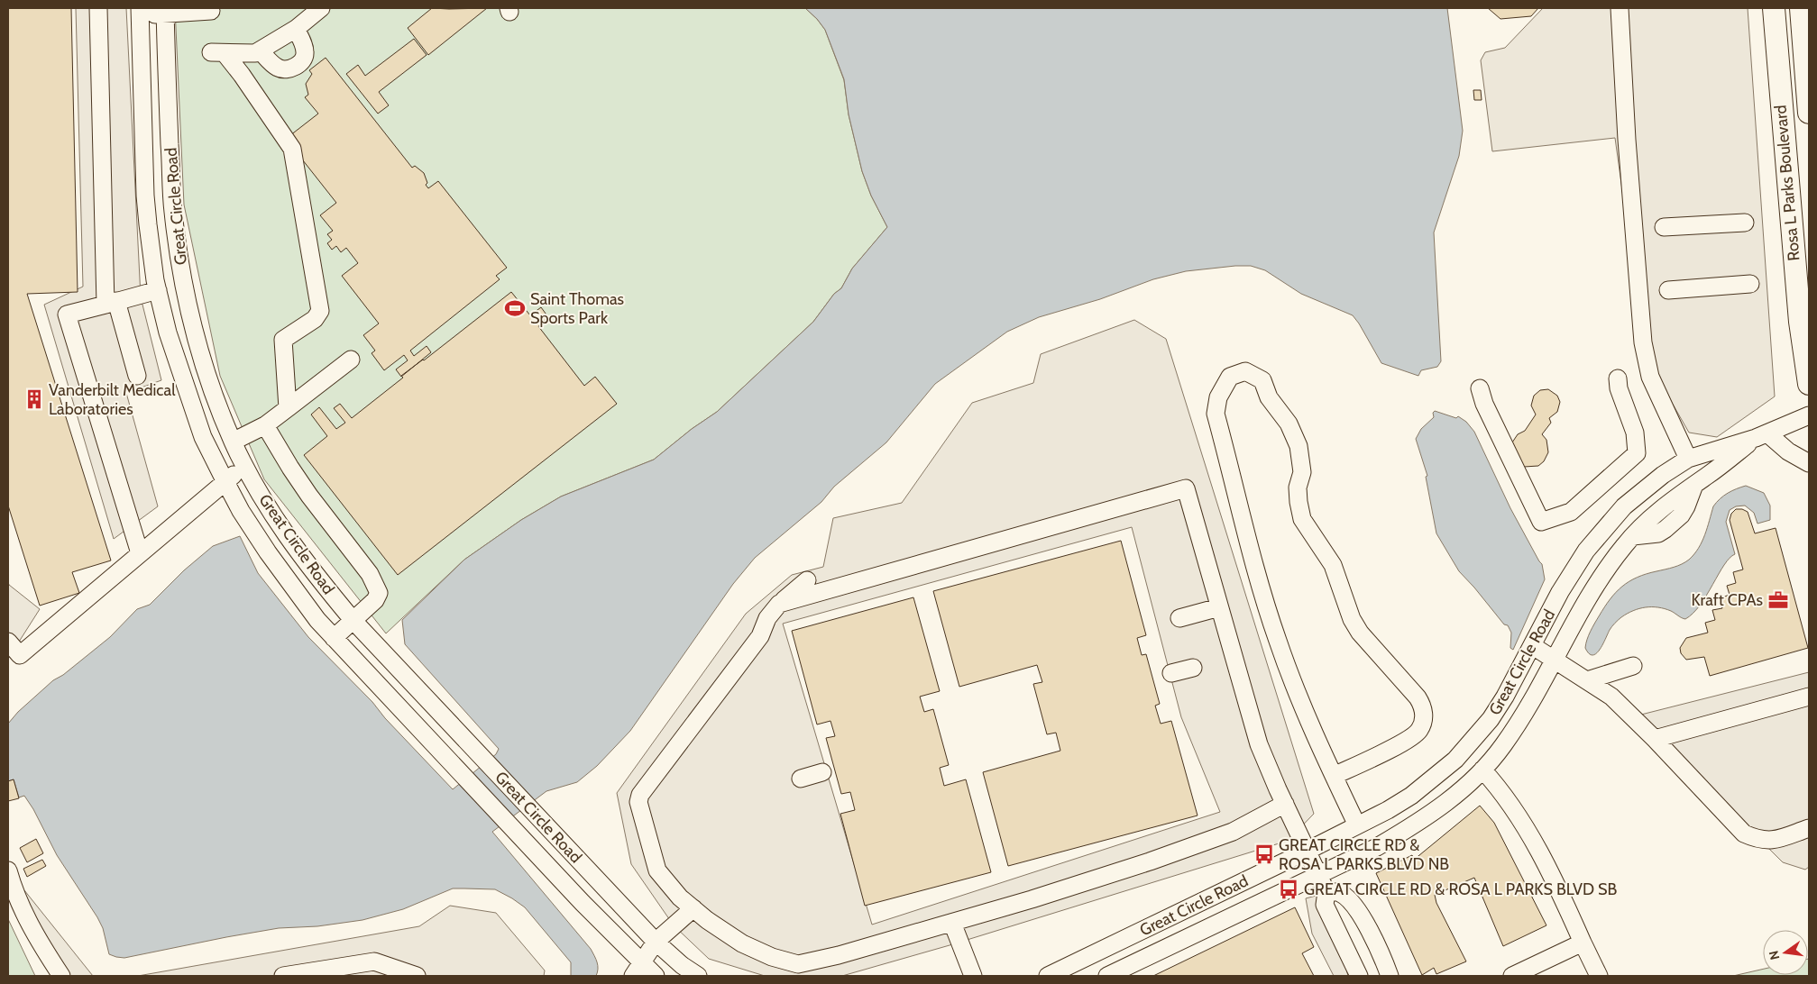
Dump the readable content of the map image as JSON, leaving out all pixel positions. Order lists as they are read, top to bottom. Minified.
{"streets":{"main road":["Rosa L Parks Boulevard"],"street":["Great Circle Road"]},"places":{"sports":["Saint Thomas Sports Park"],"building":["Vanderbilt Medical Laboratories"],"office":["Kraft CPAs"],"bus stop":["GREAT CIRCLE RD & ROSA L PARKS BLVD NB","GREAT CIRCLE RD & ROSA L PARKS BLVD SB"]},"north":"left"}
